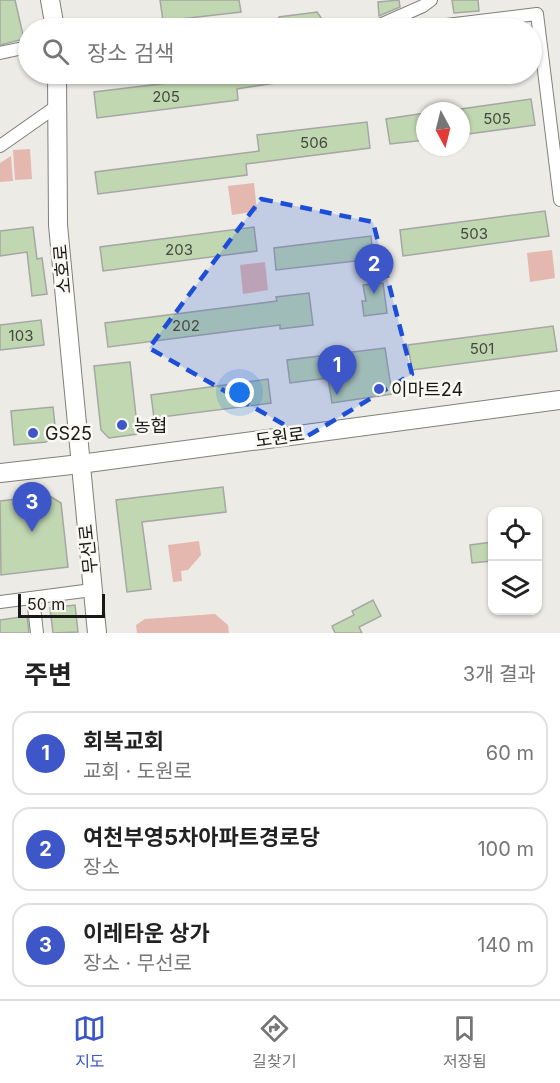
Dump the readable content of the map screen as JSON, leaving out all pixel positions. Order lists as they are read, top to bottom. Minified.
{"streets":{"street":["소호로","도원로","무선로"]},"crossings":[["소호로","도원로"],["소호로","무선로"],["도원로","무선로"]],"places":["이마트24","농협","GS25"],"house_numbers":["205","505","506","503","203","202","103","501"],"scale_bar":"50 m","north":"bottom","page":{"search":"장소 검색","pins":["2","1","3"],"scale":"50 m","heading":["주변","3개 결과"],"list":[{"mark":"1","name":"회복교회","note":"교회 · 도원로","value":"60 m"},{"mark":"2","name":"여천부영5차아파트경로당","note":"장소","value":"100 m"},{"mark":"3","name":"이레타운 상가","note":"장소 · 무선로","value":"140 m"}],"nav":["지도","길찾기","저장됨"]}}
